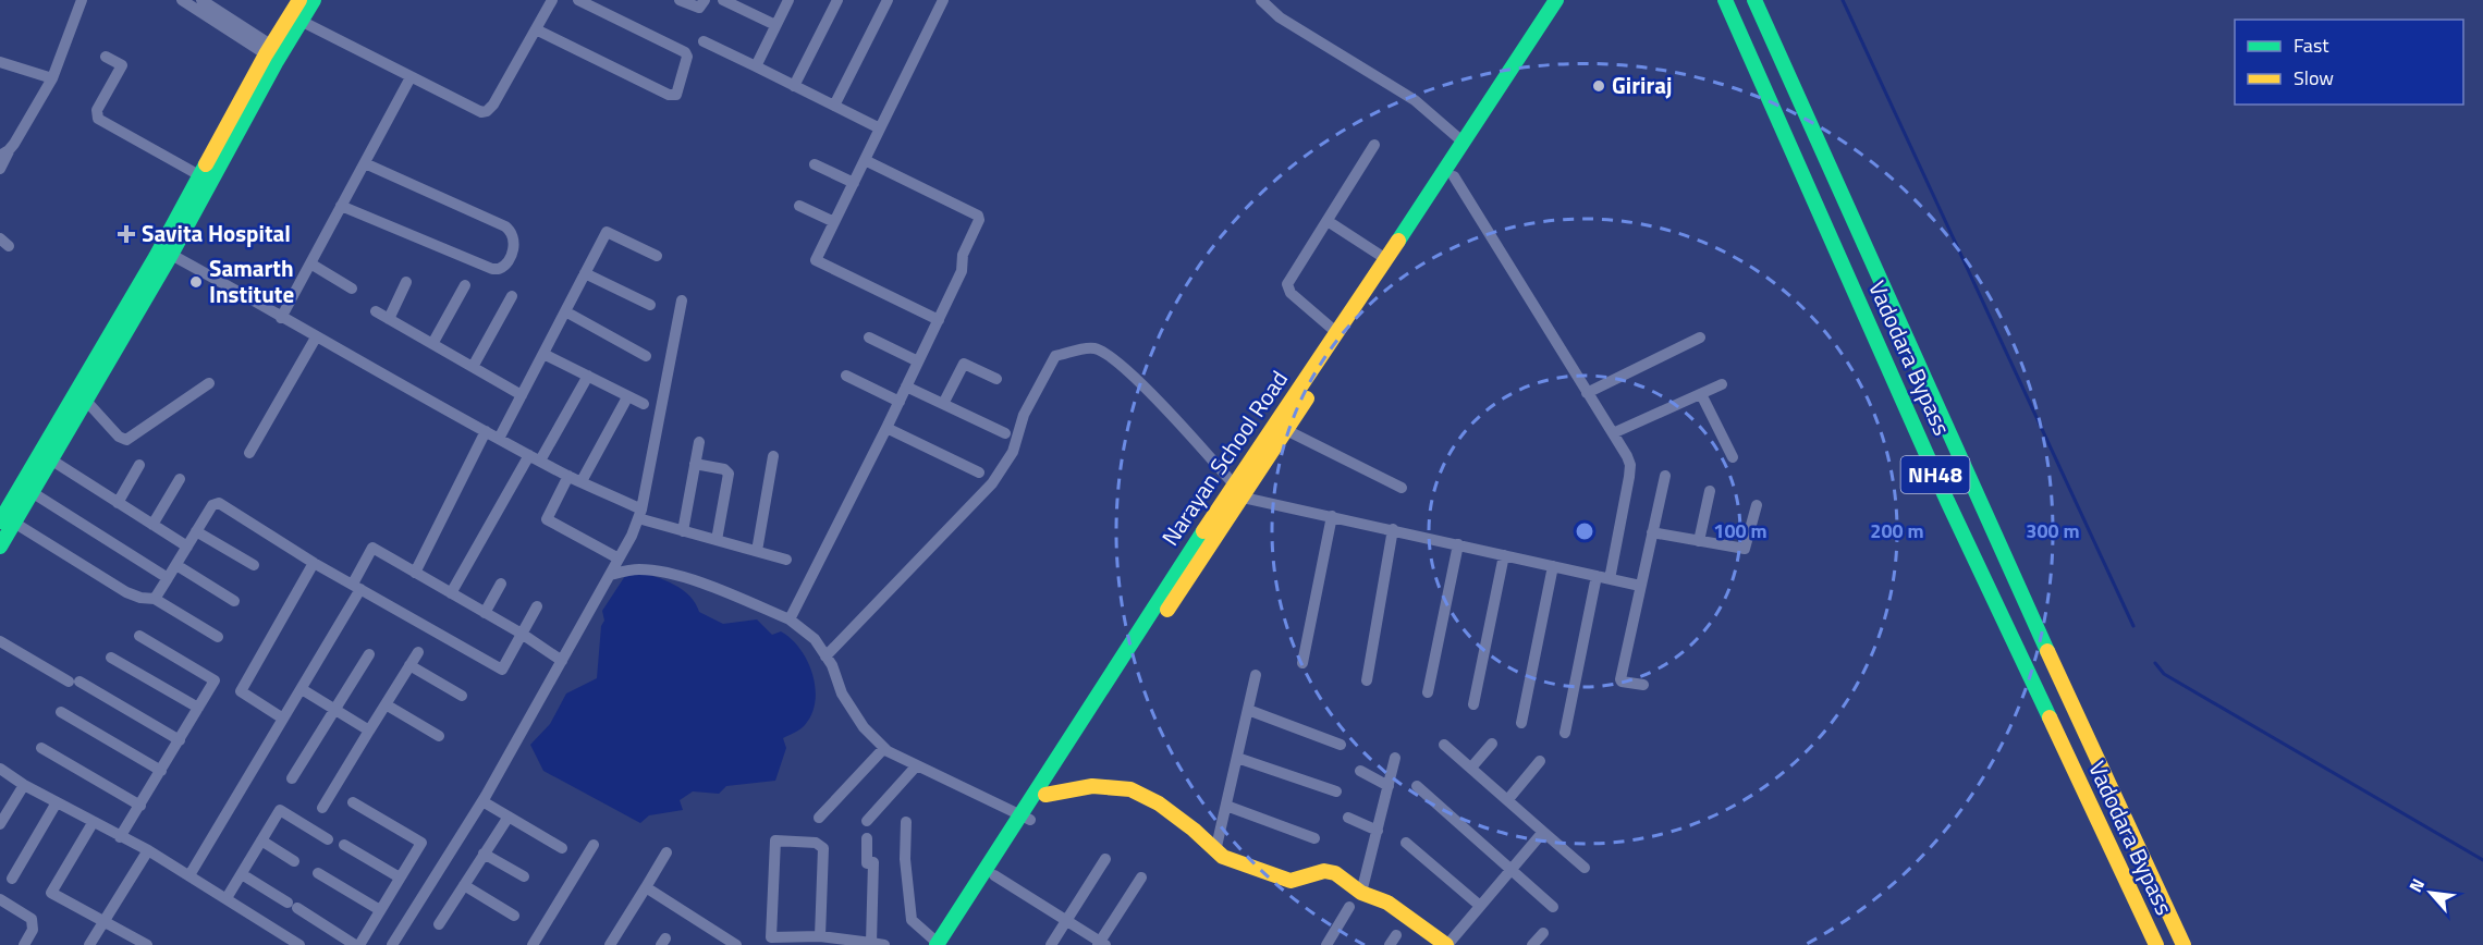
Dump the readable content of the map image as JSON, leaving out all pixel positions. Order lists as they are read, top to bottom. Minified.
{"streets":{"main road":["Vadodara Bypass","Narayan School Road","NH48"]},"places":{"other":["Giriraj","Samarth Institute"],"health":["Savita Hospital"]},"legend":["Fast","Slow"],"north":"top left","rings":["100 m","200 m","300 m"]}
